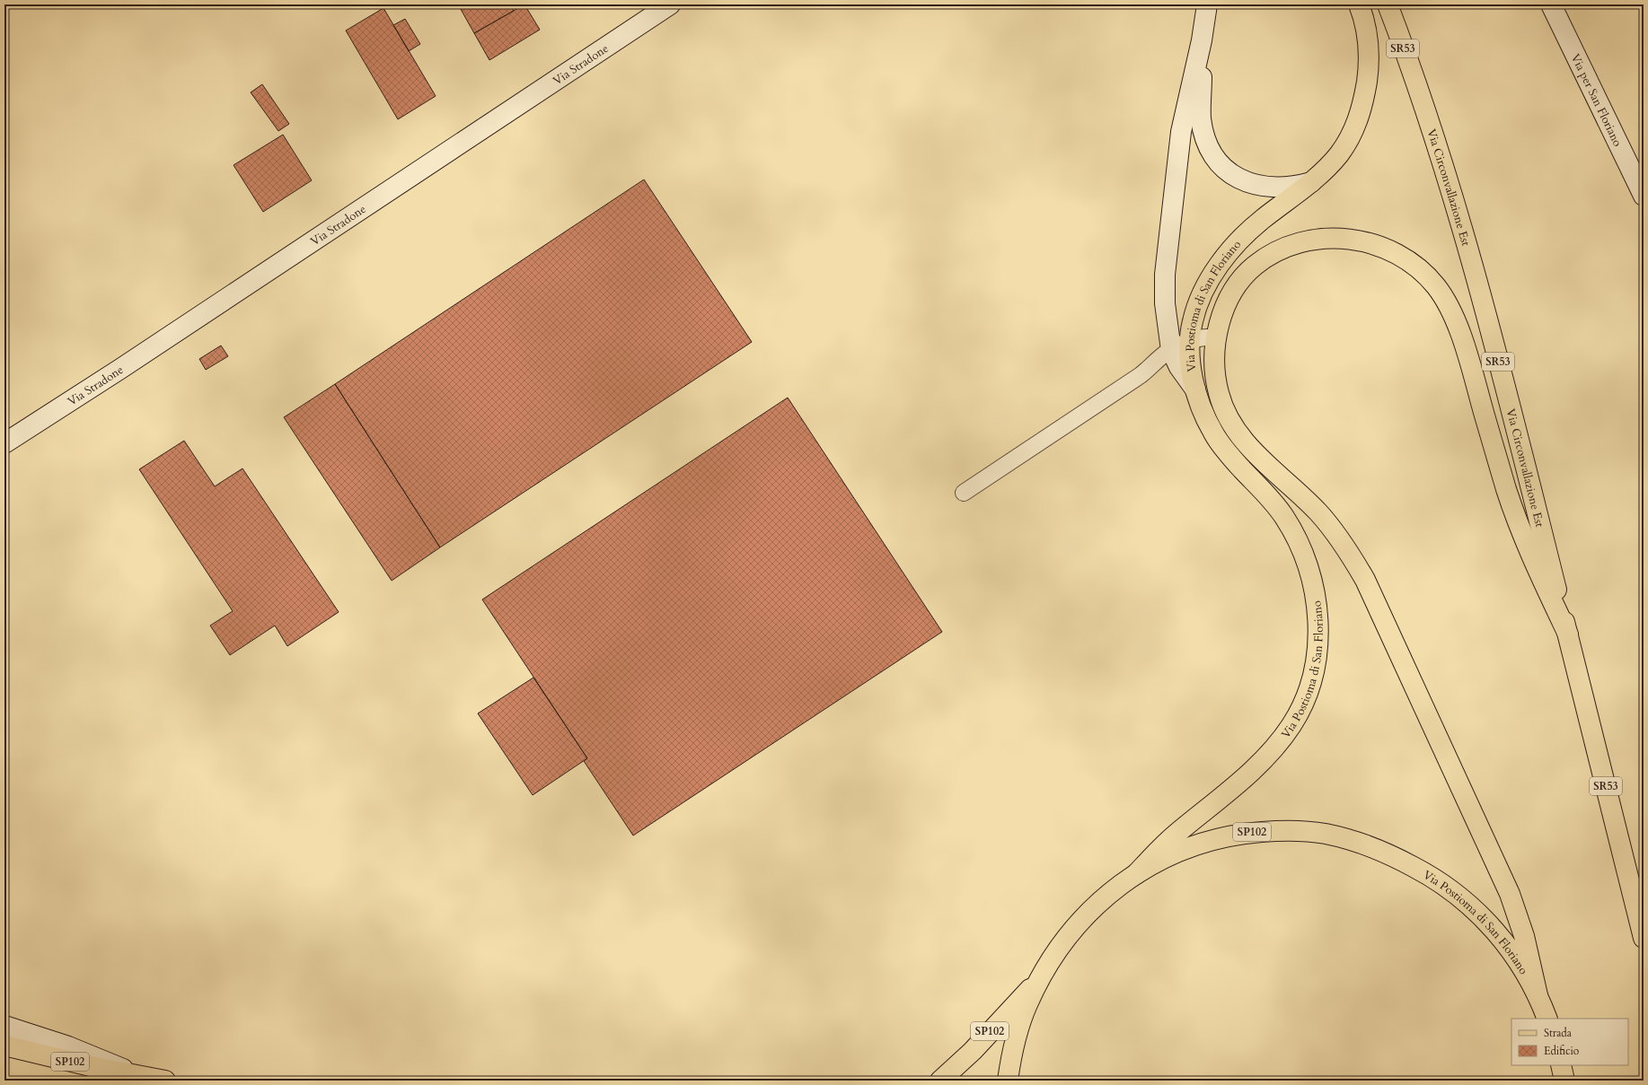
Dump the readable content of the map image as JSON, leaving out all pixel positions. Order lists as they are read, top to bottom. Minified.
{"streets":{"main road":["SR53","Via Circonvallazione Est","Via Postioma di San Floriano","SP102"],"street":["Via Stradone","Via per San Floriano"]},"crossings":[["Via Circonvallazione Est","Via Postioma di San Floriano"]],"legend":["Strada","Edificio"]}
